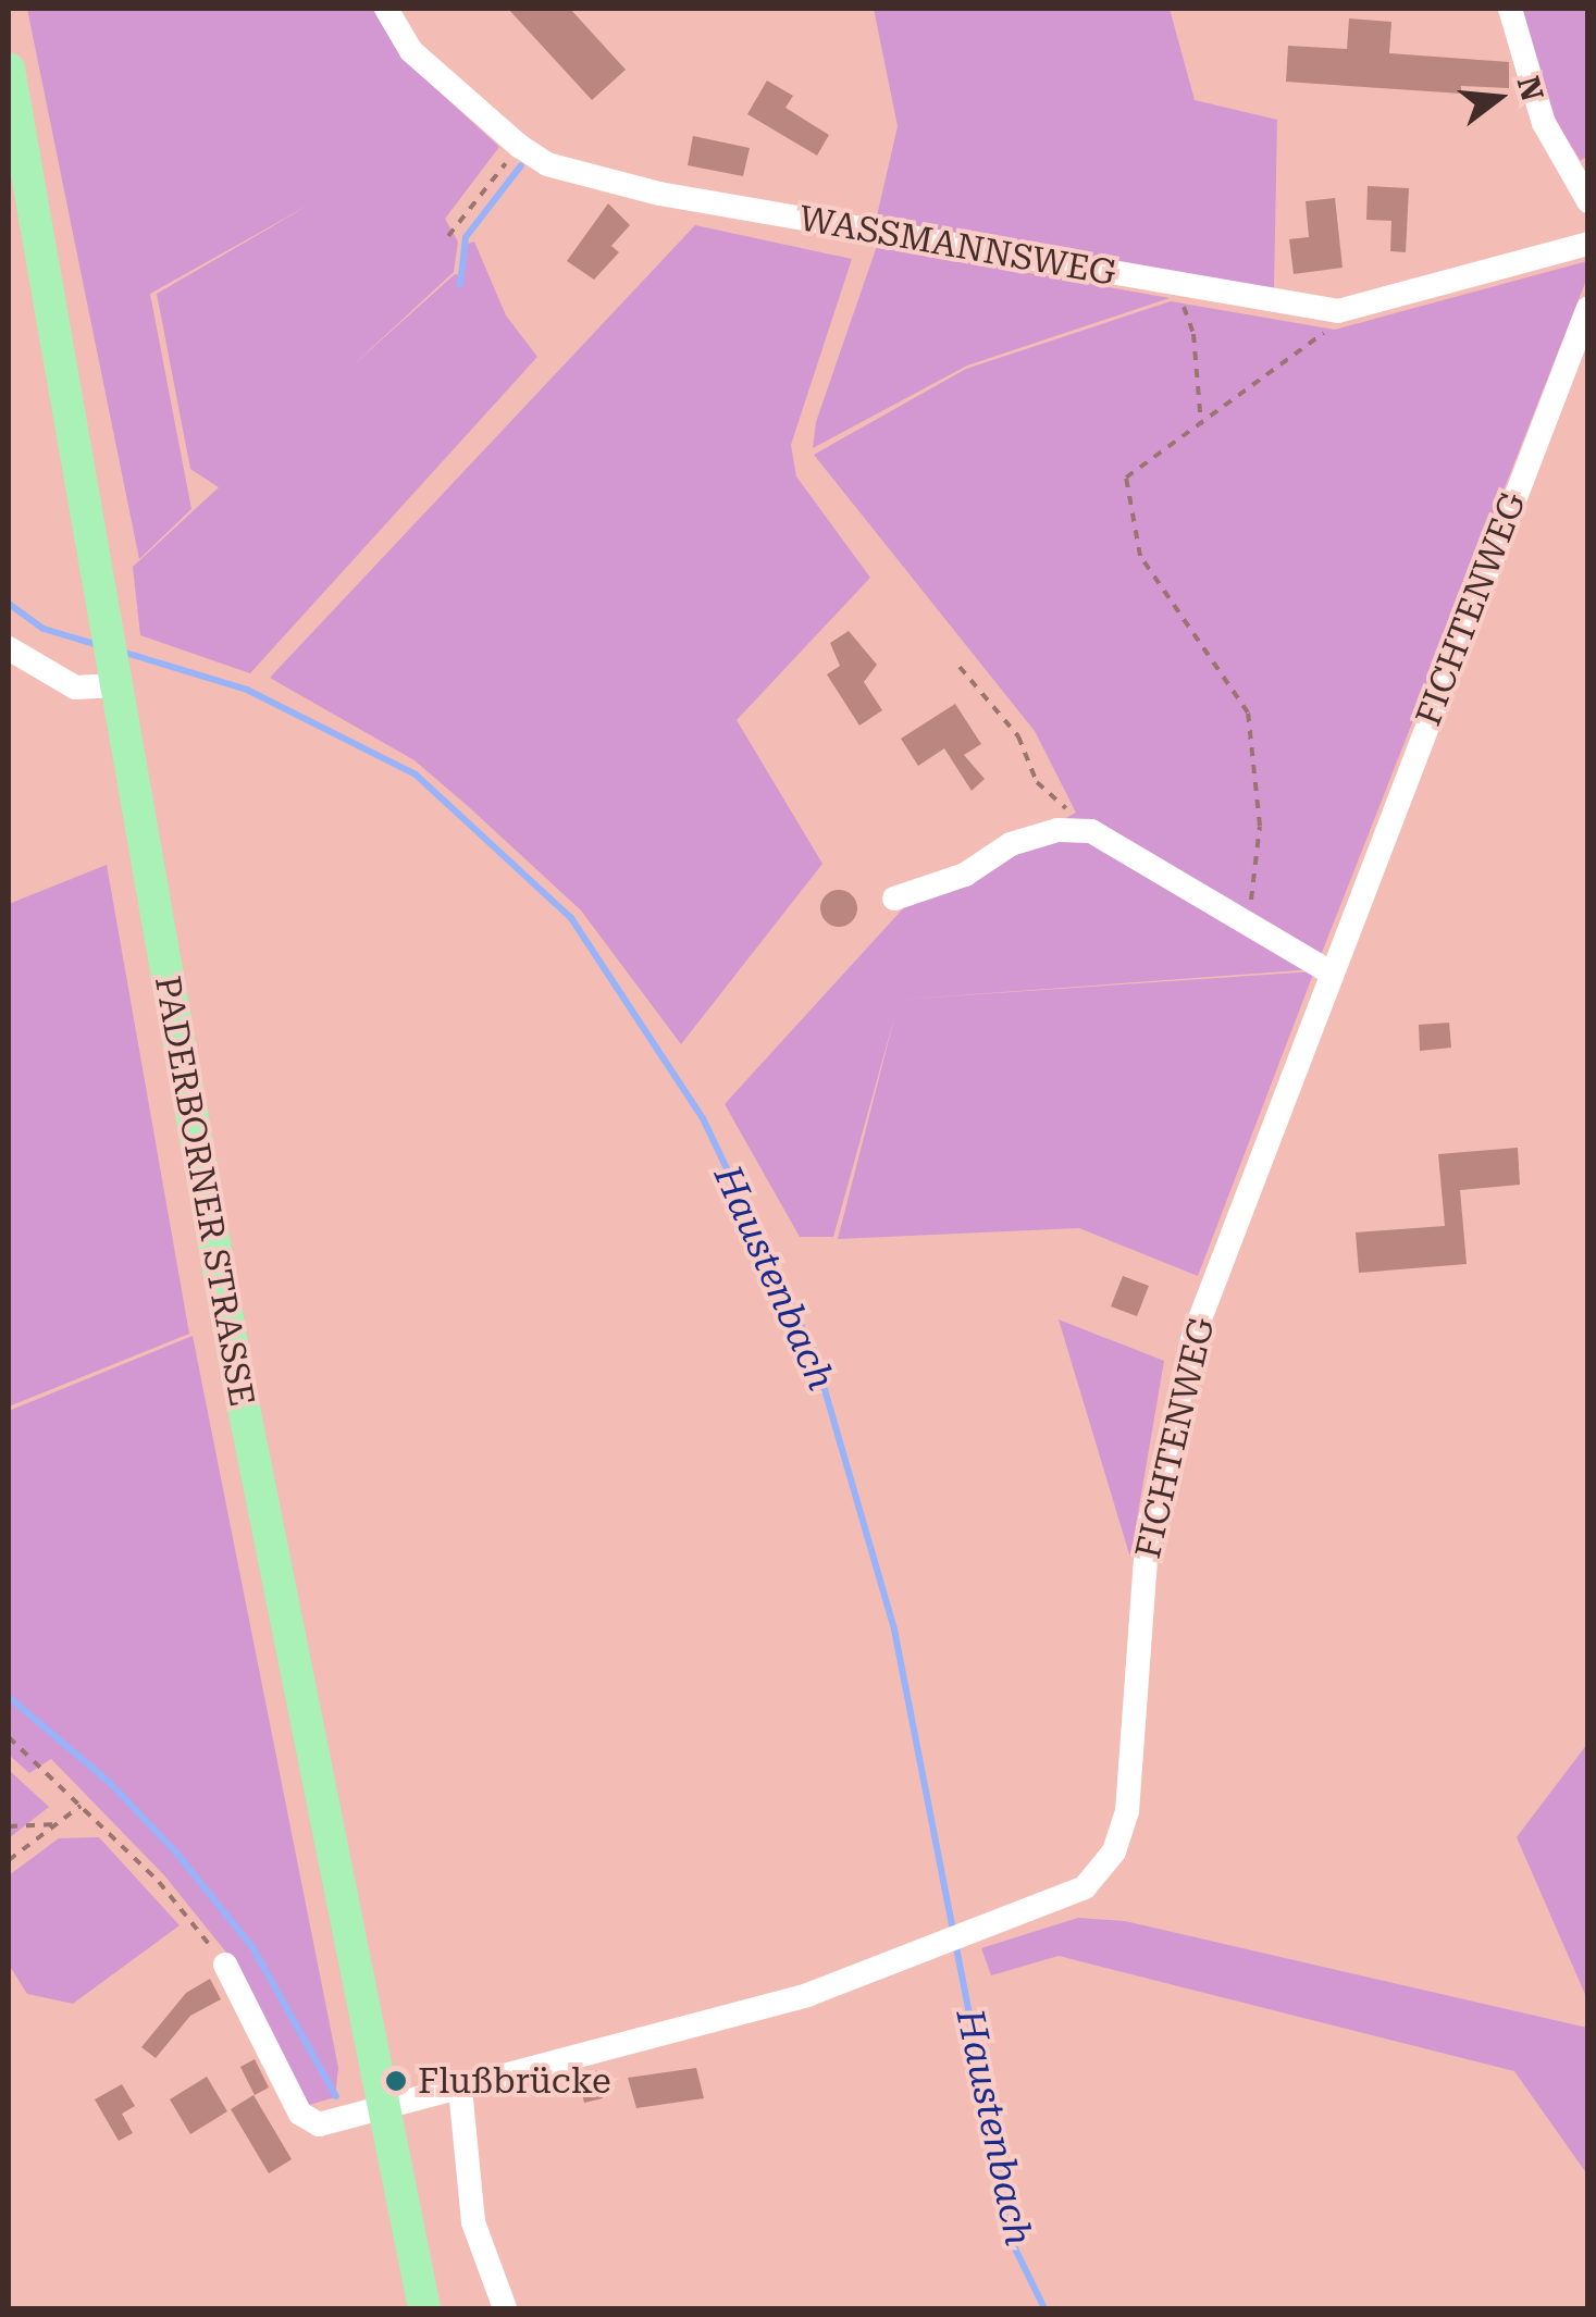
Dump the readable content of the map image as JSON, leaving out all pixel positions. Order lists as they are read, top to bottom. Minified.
{"streets":{"main road":["PADERBORNER STRASSE"],"street":["WASSMANNSWEG","FICHTENWEG"]},"crossings":[["FICHTENWEG","PADERBORNER STRASSE"]],"water":["Haustenbach"],"places":["Flußbrücke"],"north":"right"}
